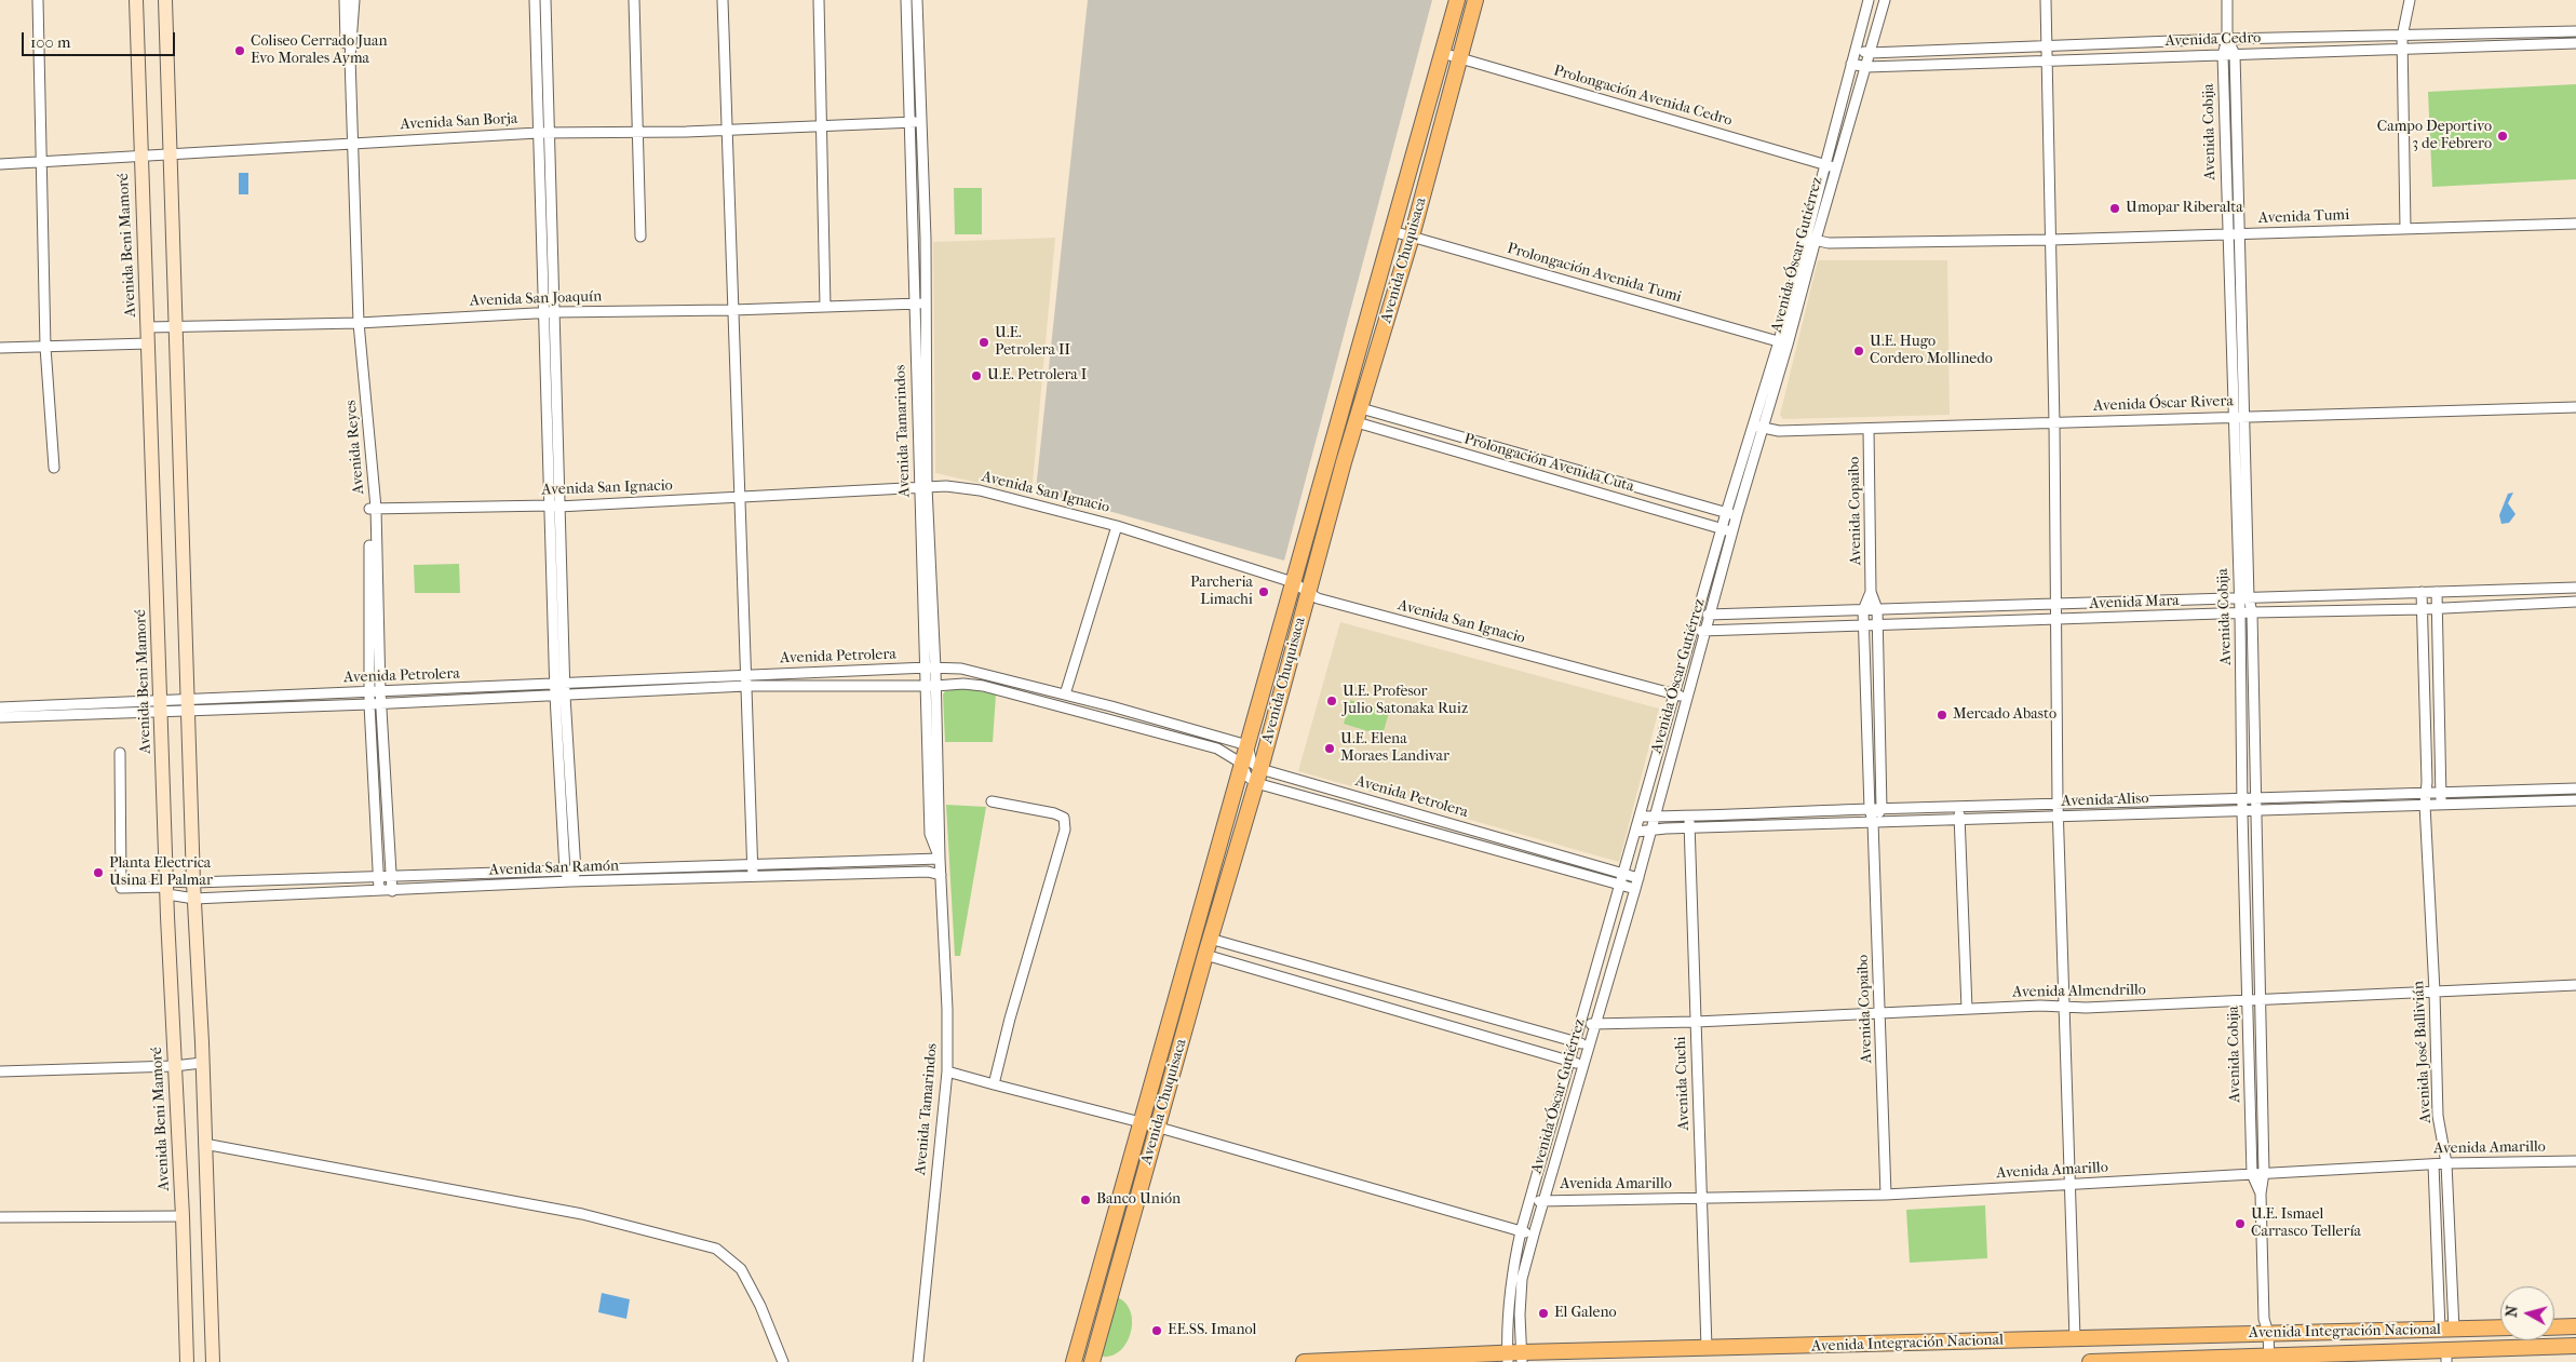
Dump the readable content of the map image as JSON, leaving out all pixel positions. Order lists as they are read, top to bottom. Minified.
{"streets":{"main road":["Avenida Chuquisaca","Avenida Integración Nacional"],"street":["Avenida Cedro","Prolongación Avenida Cedro","Avenida San Borja","Avenida Cobija","Avenida Tumi","Avenida Beni Mamoré","Avenida Óscar Gutiérrez","Prolongación Avenida Tumi","Avenida San Joaquín","Avenida Óscar Rivera","Avenida Tamarindos","Avenida Reyes","Prolongación Avenida Cuta","Avenida San Ignacio","Avenida Copaibo","Avenida Mara","Avenida Petrolera","Avenida Aliso","Avenida San Ramón","Avenida Almendrillo","Avenida José Ballivián","Avenida Cuchi","Avenida Amarillo"]},"crossings":[["Avenida Cedro","Avenida Cobija"],["Avenida Cedro","Avenida Óscar Gutiérrez"],["Prolongación Avenida Cedro","Avenida Óscar Gutiérrez"],["Prolongación Avenida Cedro","Avenida Chuquisaca"],["Avenida San Borja","Avenida Beni Mamoré"],["Avenida San Borja","Avenida Tamarindos"],["Avenida San Borja","Avenida Reyes"],["Avenida Cobija","Avenida Tumi"],["Avenida Cobija","Avenida Óscar Rivera"],["Avenida Cobija","Avenida Mara"],["Avenida Cobija","Avenida Aliso"],["Avenida Cobija","Avenida Almendrillo"],["Avenida Cobija","Avenida Amarillo"],["Avenida Cobija","Avenida Integración Nacional"],["Avenida Tumi","Avenida Óscar Gutiérrez"],["Avenida Beni Mamoré","Avenida San Joaquín"],["Avenida Beni Mamoré","Avenida Petrolera"],["Avenida Beni Mamoré","Avenida San Ramón"],["Avenida Óscar Gutiérrez","Prolongación Avenida Tumi"],["Avenida Óscar Gutiérrez","Avenida Óscar Rivera"],["Avenida Óscar Gutiérrez","Prolongación Avenida Cuta"],["Avenida Óscar Gutiérrez","Avenida San Ignacio"],["Avenida Óscar Gutiérrez","Avenida Mara"],["Avenida Óscar Gutiérrez","Avenida Petrolera"],["Avenida Óscar Gutiérrez","Avenida Aliso"],["Avenida Óscar Gutiérrez","Avenida Almendrillo"],["Avenida Óscar Gutiérrez","Avenida Amarillo"],["Avenida Óscar Gutiérrez","Avenida Integración Nacional"],["Avenida Chuquisaca","Prolongación Avenida Tumi"],["Avenida Chuquisaca","Prolongación Avenida Cuta"],["Avenida Chuquisaca","Avenida San Ignacio"],["Avenida Chuquisaca","Avenida Petrolera"],["Avenida San Joaquín","Avenida Tamarindos"],["Avenida San Joaquín","Avenida Reyes"],["Avenida Óscar Rivera","Avenida Copaibo"],["Avenida Tamarindos","Avenida San Ignacio"],["Avenida Tamarindos","Avenida Petrolera"],["Avenida Tamarindos","Avenida San Ramón"],["Avenida Reyes","Avenida San Ignacio"],["Avenida Reyes","Avenida Petrolera"],["Avenida Reyes","Avenida San Ramón"],["Avenida Copaibo","Avenida Mara"],["Avenida Copaibo","Avenida Aliso"],["Avenida Copaibo","Avenida Almendrillo"],["Avenida Copaibo","Avenida Amarillo"],["Avenida Mara","Avenida José Ballivián"],["Avenida Aliso","Avenida José Ballivián"],["Avenida Aliso","Avenida Cuchi"],["Avenida Almendrillo","Avenida José Ballivián"],["Avenida Almendrillo","Avenida Cuchi"],["Avenida José Ballivián","Avenida Amarillo"],["Avenida José Ballivián","Avenida Integración Nacional"],["Avenida Cuchi","Avenida Amarillo"],["Avenida Cuchi","Avenida Integración Nacional"]],"places":["Coliseo Cerrado Juan Evo Morales Ayma","Campo Deportivo 3 de Febrero","Umopar Riberalta","U.E. Petrolera II","U.E. Hugo Cordero Mollinedo","U.E. Petrolera I","Parcheria Limachi","U.E. Profesor Julio Satonaka Ruiz","Mercado Abasto","U.E. Elena Moraes Landivar","Planta Electrica Usina El Palmar","Banco Unión","U.E. Ismael Carrasco Tellería","El Galeno","EE.SS. Imanol"],"scale_bar":"100 m","north":"left"}
